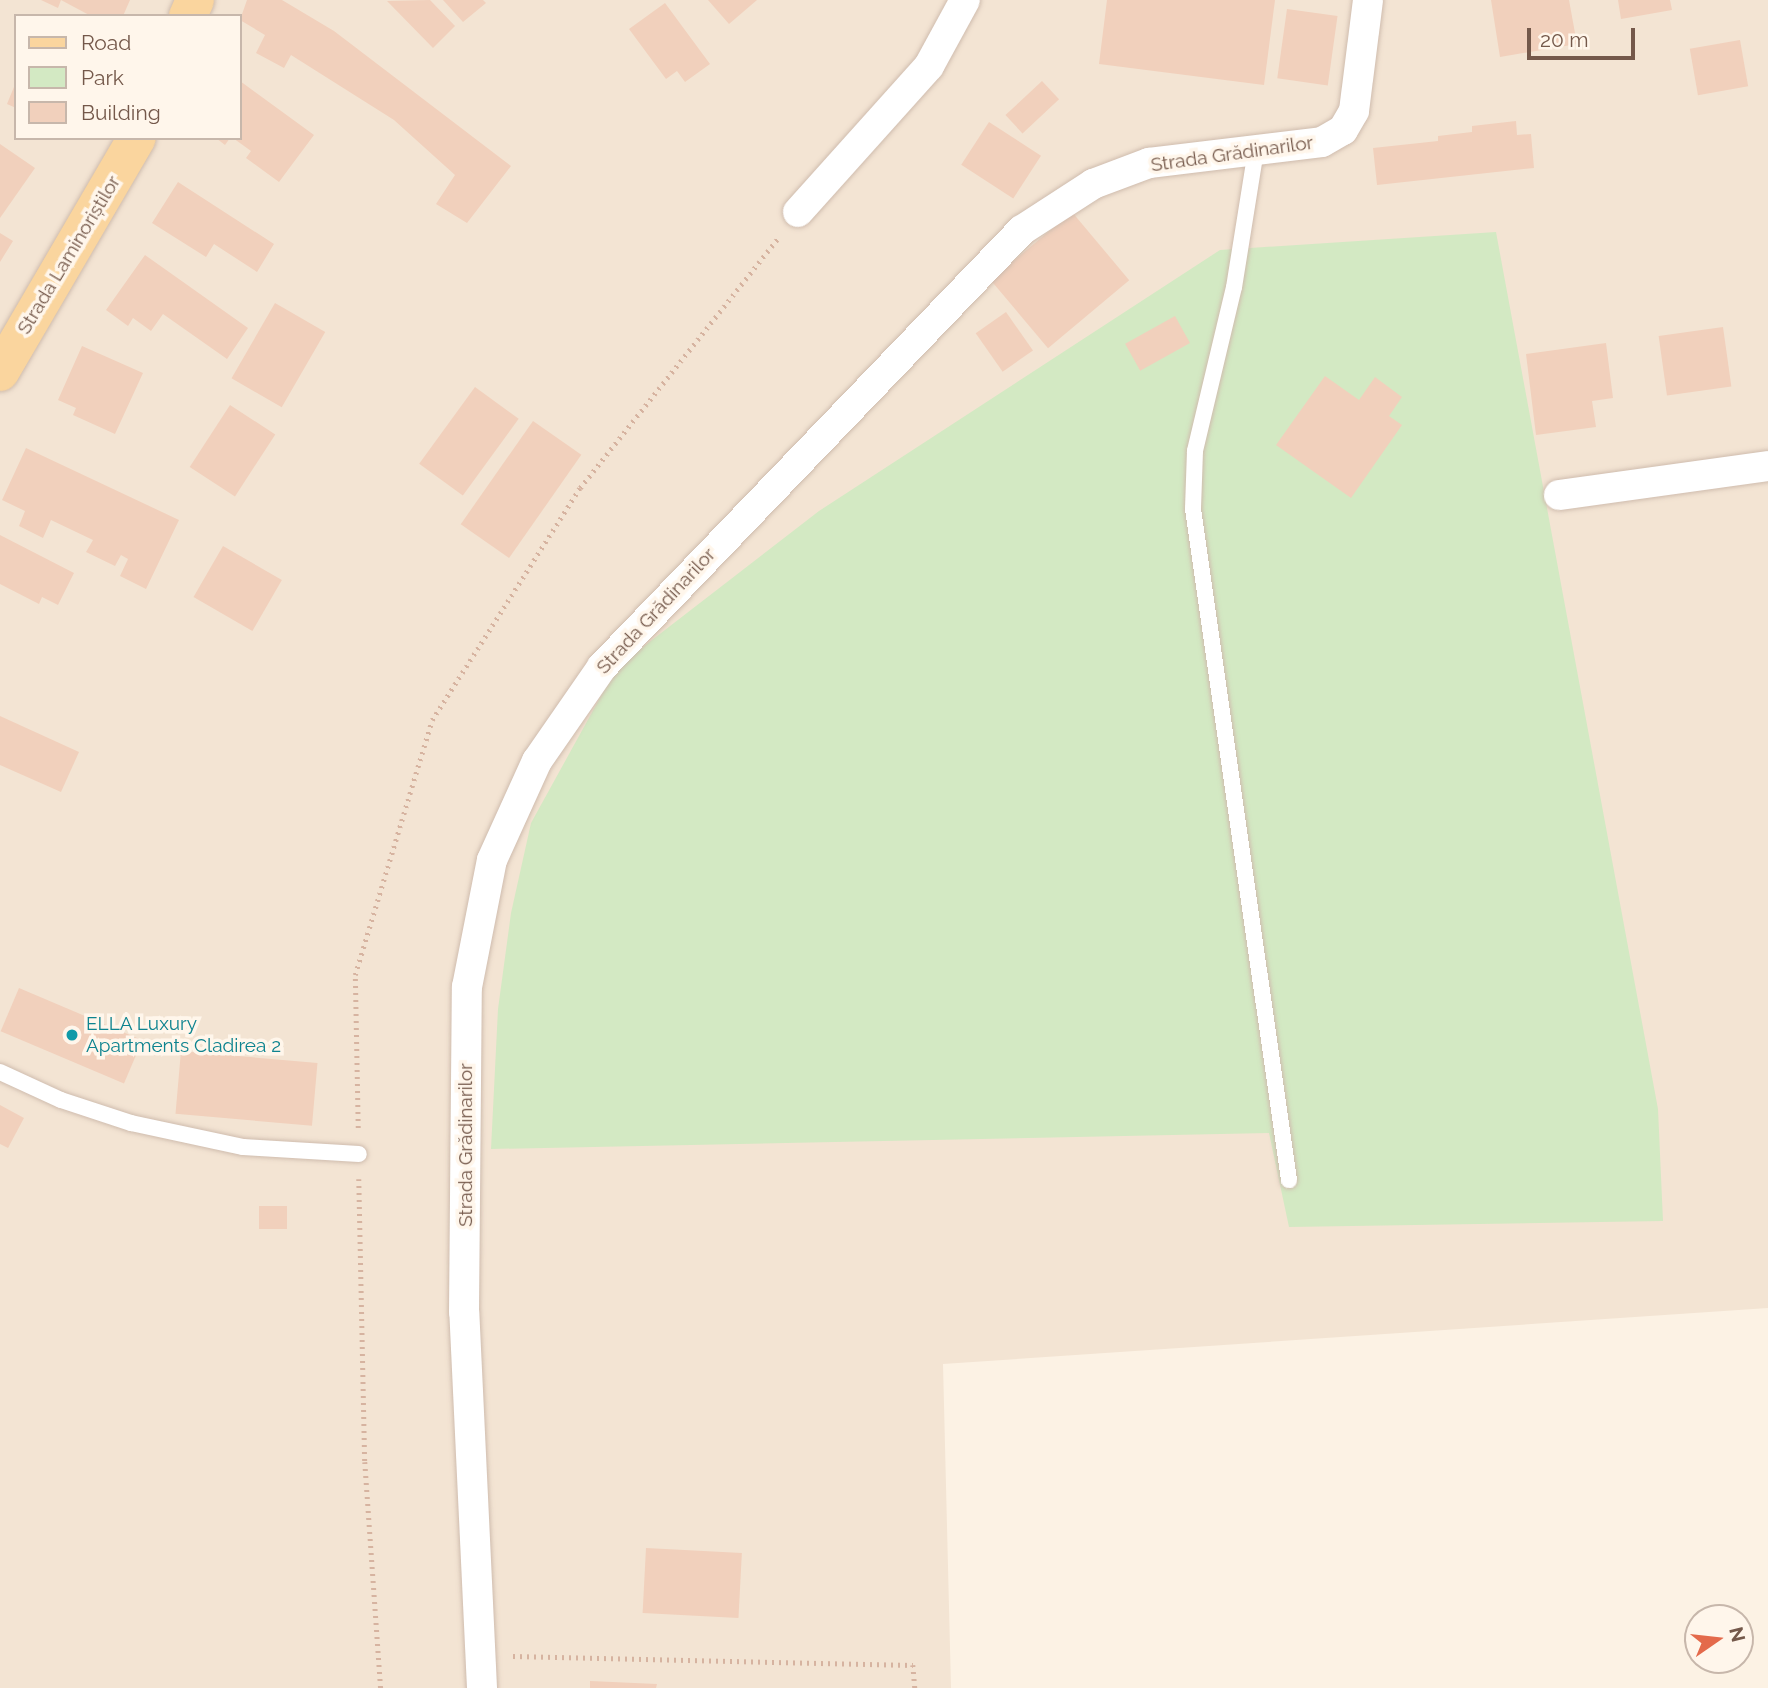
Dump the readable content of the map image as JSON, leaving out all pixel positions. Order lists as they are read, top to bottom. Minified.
{"streets":{"main road":["Strada Laminoriștilor"],"street":["Strada Grădinarilor"]},"places":["ELLA Luxury Apartments Cladirea 2"],"legend":["Road","Park","Building"],"scale_bar":"20 m","north":"right"}
